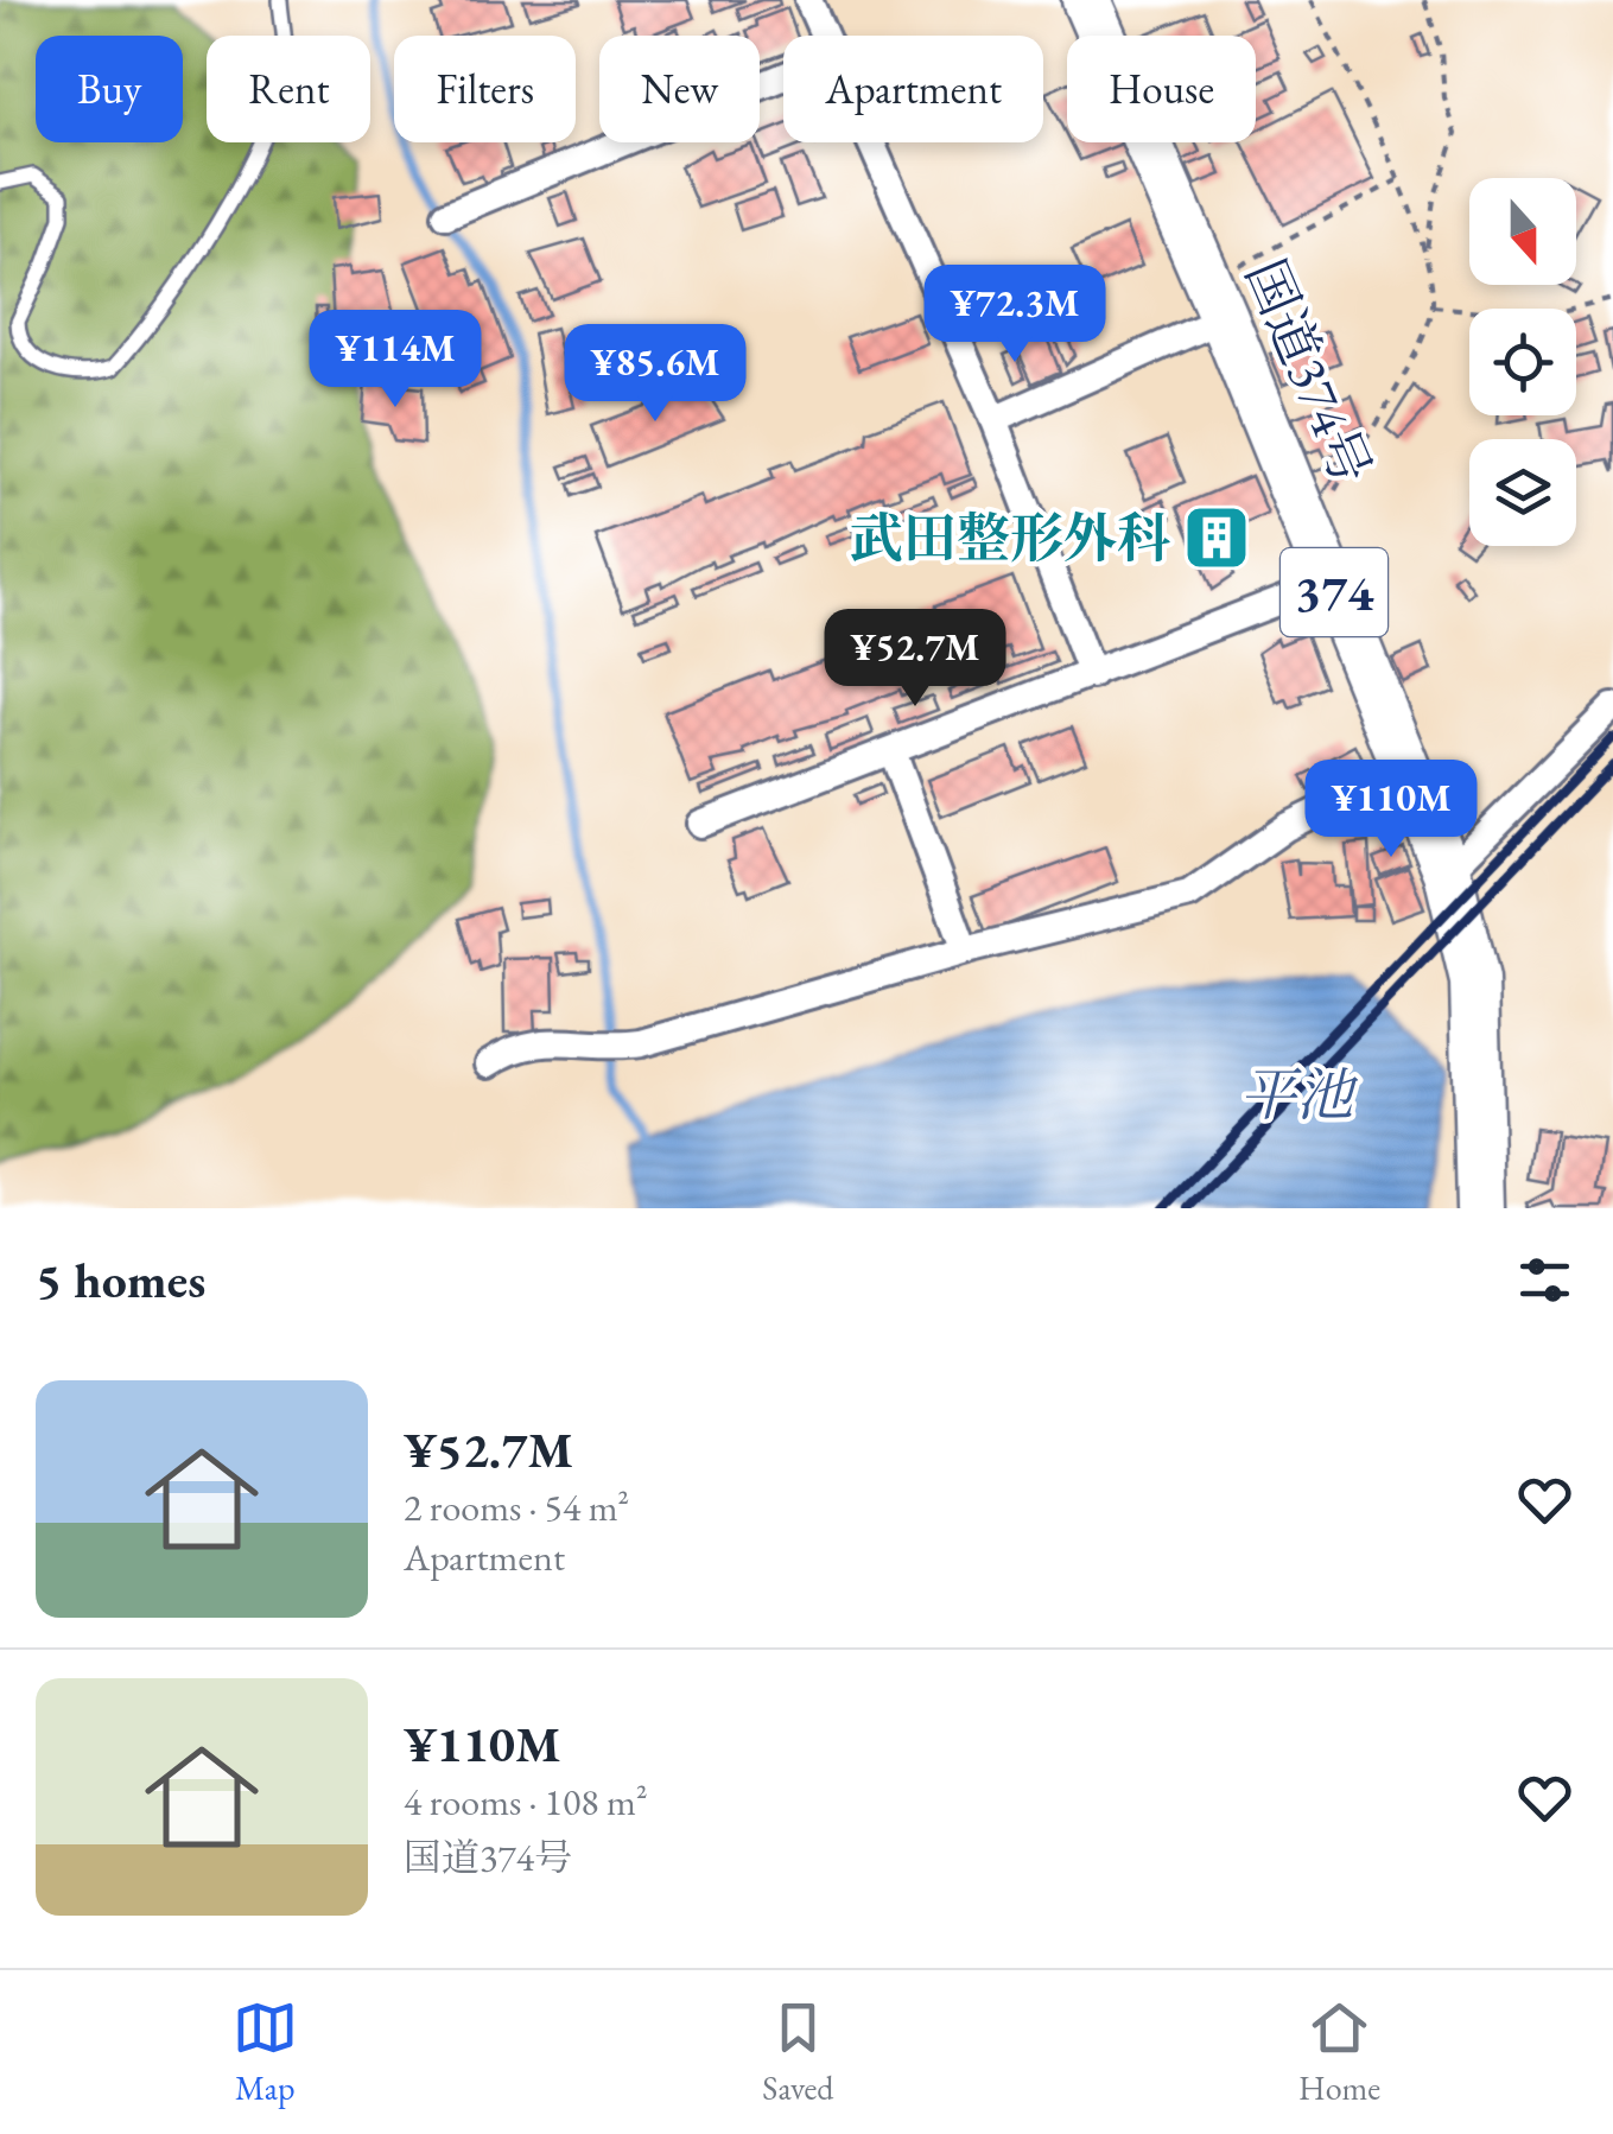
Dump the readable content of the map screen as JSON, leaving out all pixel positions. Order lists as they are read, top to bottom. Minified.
{"streets":{"highway":["国道374号","374"]},"water":["平池"],"places":{"building":["武田整形外科"]},"north":"bottom","page":{"chip":["Buy","Rent","Filters","New","Apartment","House"],"price":["¥72.3M","¥114M","¥85.6M","¥52.7M","¥110M"],"heading":"5 homes","list":[{"name":"¥52.7M","note":"2 rooms · 54 m² · Apartment"},{"name":"¥110M","note":"4 rooms · 108 m² · 国道374号"}],"tabs":["Map","Saved","Home"]}}
